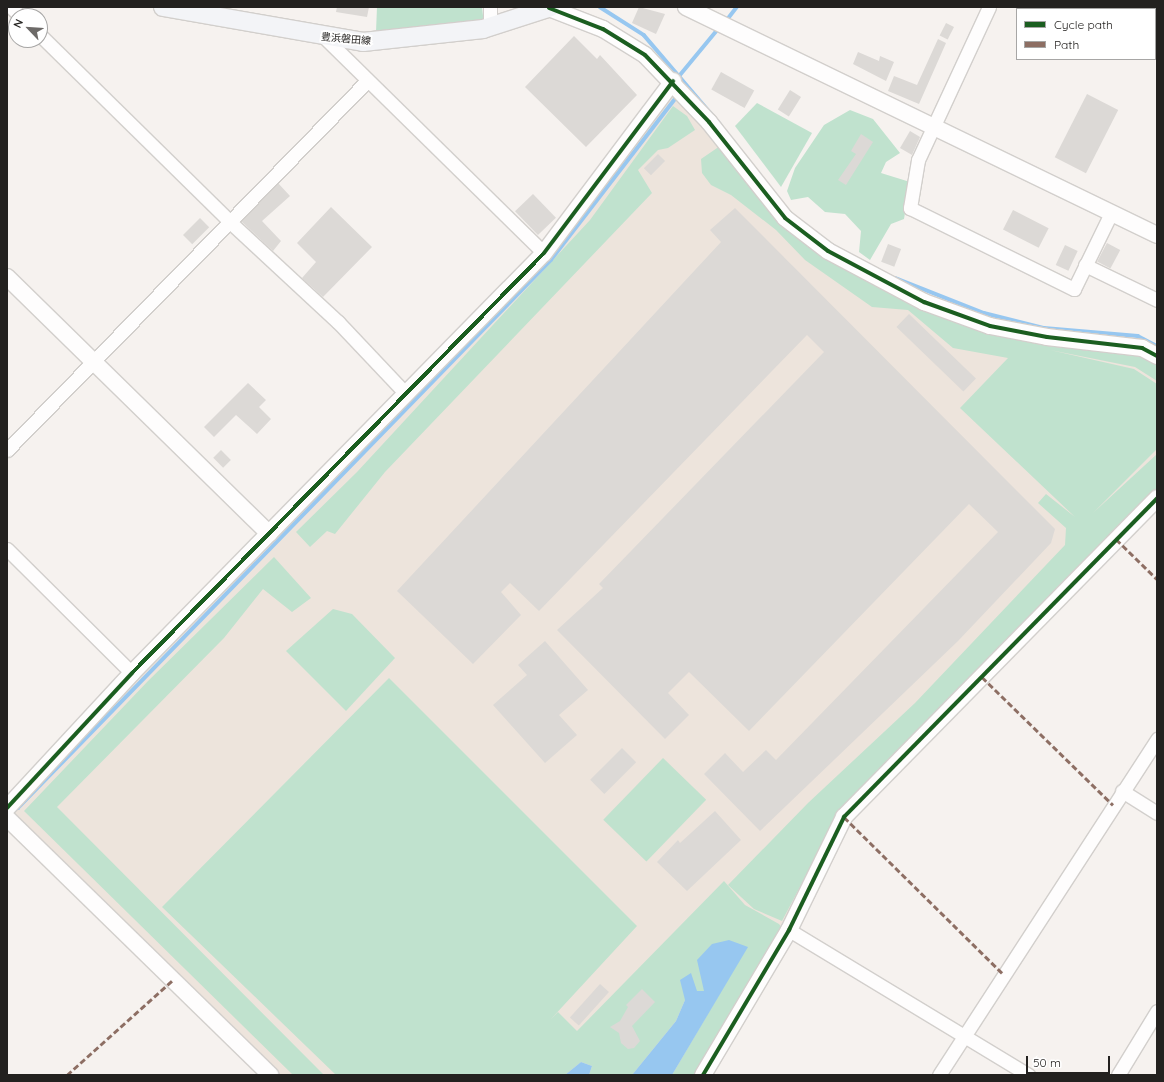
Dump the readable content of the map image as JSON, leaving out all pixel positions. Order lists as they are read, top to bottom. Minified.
{"streets":{"main road":["豊浜磐田線"]},"legend":["Cycle path","Path"],"scale_bar":"50 m","north":"top left"}
